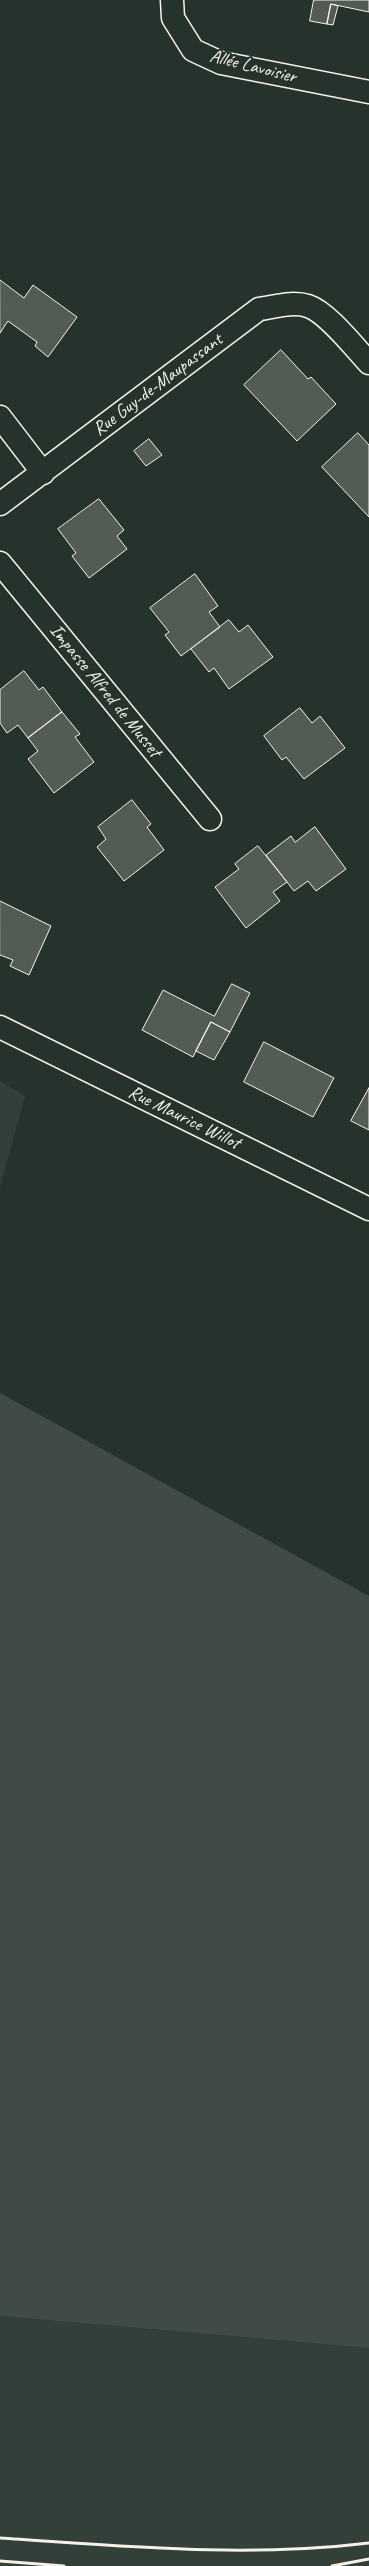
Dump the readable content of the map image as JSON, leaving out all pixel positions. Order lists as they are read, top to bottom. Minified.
{"streets":{"street":["Allée Lavoisier","Rue Guy-de-Maupassant","Impasse Alfred de Musset","Rue Maurice Willot"]}}
